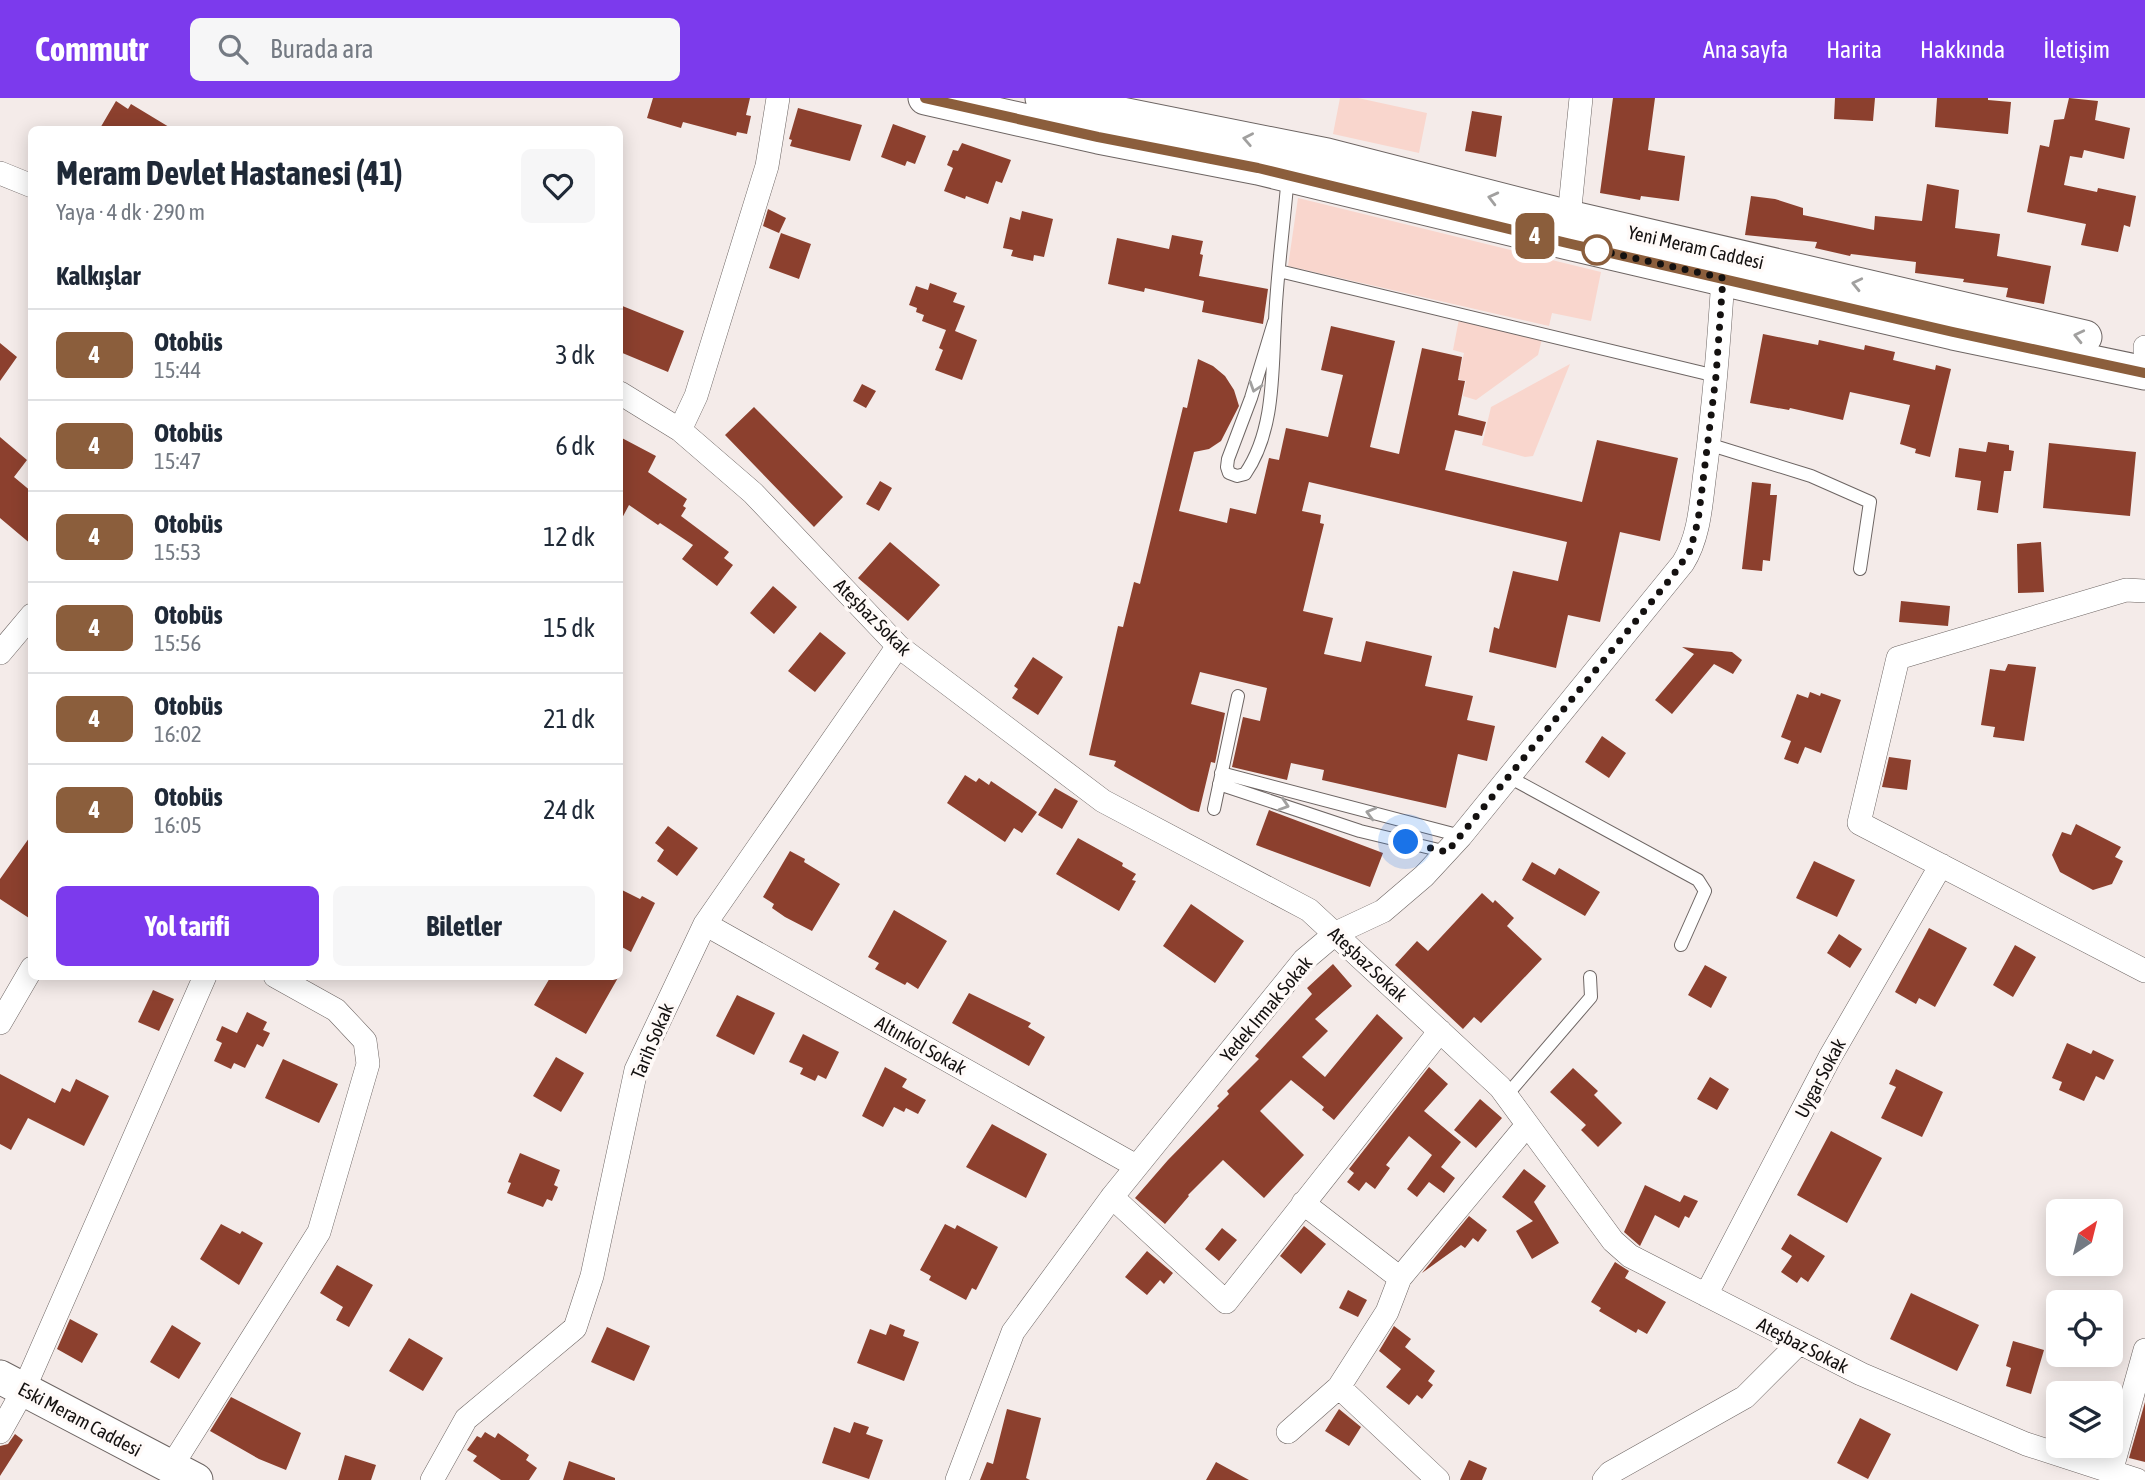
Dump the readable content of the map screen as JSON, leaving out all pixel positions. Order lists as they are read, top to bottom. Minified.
{"streets":{"main road":["Yeni Meram Caddesi","Eski Meram Caddesi"],"street":["Ateşbaz Sokak","Yedek Irmak Sokak","Tarih Sokak","Altınkol Sokak","Uygar Sokak"]},"crossings":[["Yeni Meram Caddesi","Yedek Irmak Sokak"],["Ateşbaz Sokak","Yedek Irmak Sokak"],["Ateşbaz Sokak","Tarih Sokak"],["Ateşbaz Sokak","Uygar Sokak"],["Yedek Irmak Sokak","Altınkol Sokak"],["Tarih Sokak","Altınkol Sokak"]],"lines":["bus line 4"],"north":"top right","page":{"header":"Commutr","search":"Burada ara","nav":["Ana sayfa","Harita","Hakkında","İletişim"],"on_map":"4","heading":[["Meram Devlet Hastanesi (41)","Yaya · 4 dk · 290 m"],"Kalkışlar"],"list":[{"mark":"4","name":"Otobüs","note":"15:44","value":"3 dk"},{"mark":"4","name":"Otobüs","note":"15:47","value":"6 dk"},{"mark":"4","name":"Otobüs","note":"15:53","value":"12 dk"},{"mark":"4","name":"Otobüs","note":"15:56","value":"15 dk"},{"mark":"4","name":"Otobüs","note":"16:02","value":"21 dk"},{"mark":"4","name":"Otobüs","note":"16:05","value":"24 dk"}],"buttons":["Yol tarifi","Biletler"]}}
